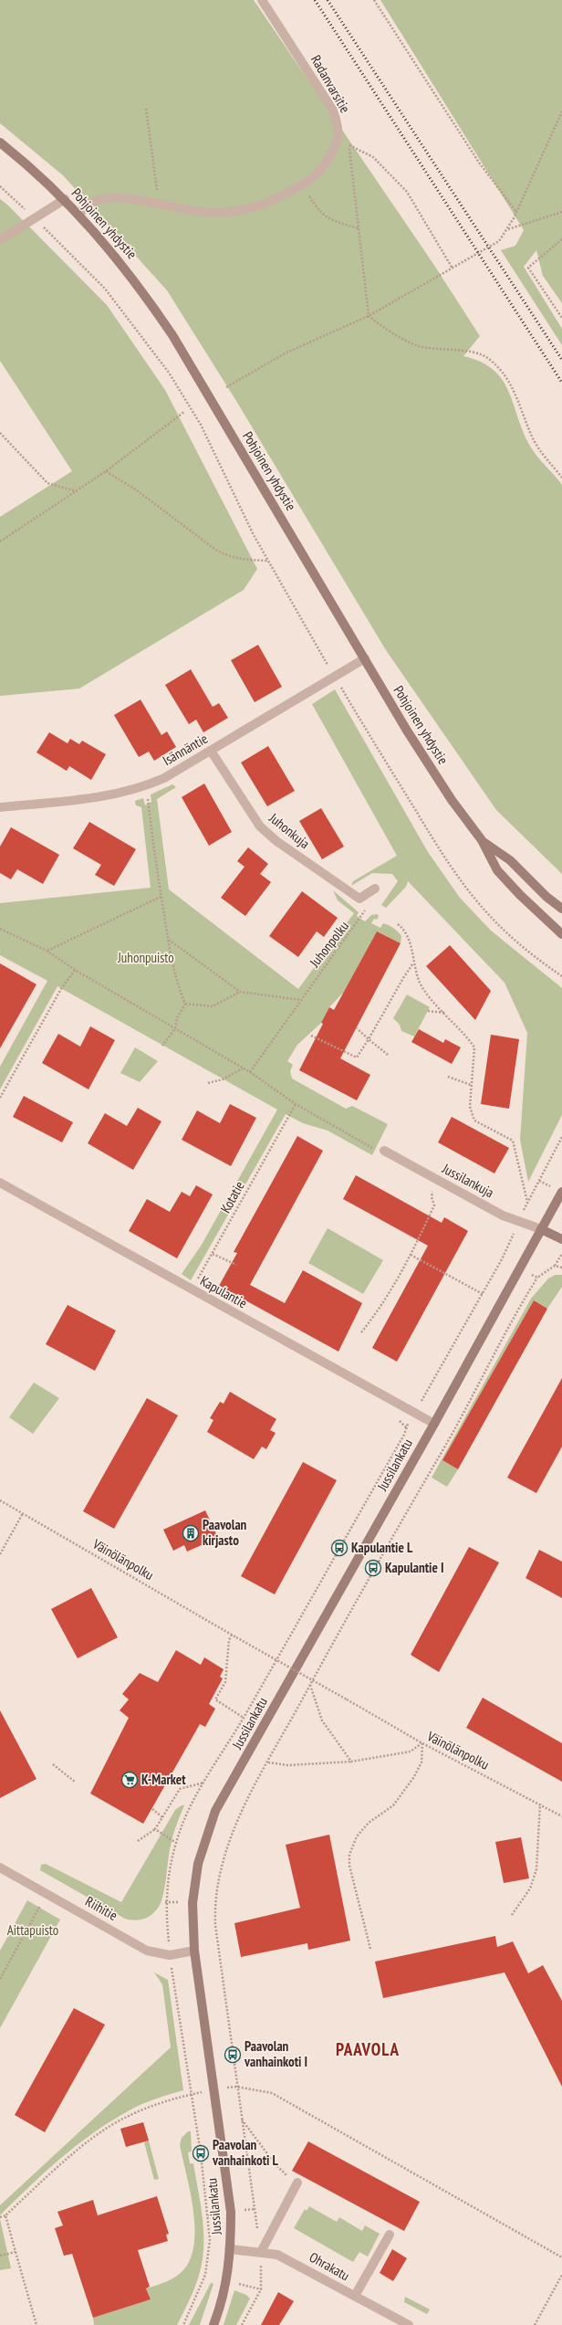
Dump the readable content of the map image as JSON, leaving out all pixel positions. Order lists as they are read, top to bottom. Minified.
{"streets":{"main road":["Pohjoinen yhdystie","Jussilankatu"],"street":["Radanvarsitie","Isännäntie","Juhonkuja","Jussilankuja","Kapulantie","Riihitie","Ohrakatu"],"path":["Juhonpolku","Kotatie","Väinölänpolku"]},"crossings":[["Pohjoinen yhdystie","Isännäntie"],["Isännäntie","Juhonkuja"],["Juhonkuja","Juhonpolku"],["Jussilankuja","Jussilankatu"],["Kotatie","Kapulantie"],["Kapulantie","Jussilankatu"],["Jussilankatu","Riihitie"],["Jussilankatu","Ohrakatu"]],"districts":["PAAVOLA"],"parks":["Juhonpuisto","Aittapuisto"],"places":{"building":["Paavolan kirjasto"],"bus stop":["Kapulantie L","Kapulantie I","Paavolan vanhainkoti I","Paavolan vanhainkoti L"],"supermarket":["K-Market"]}}
